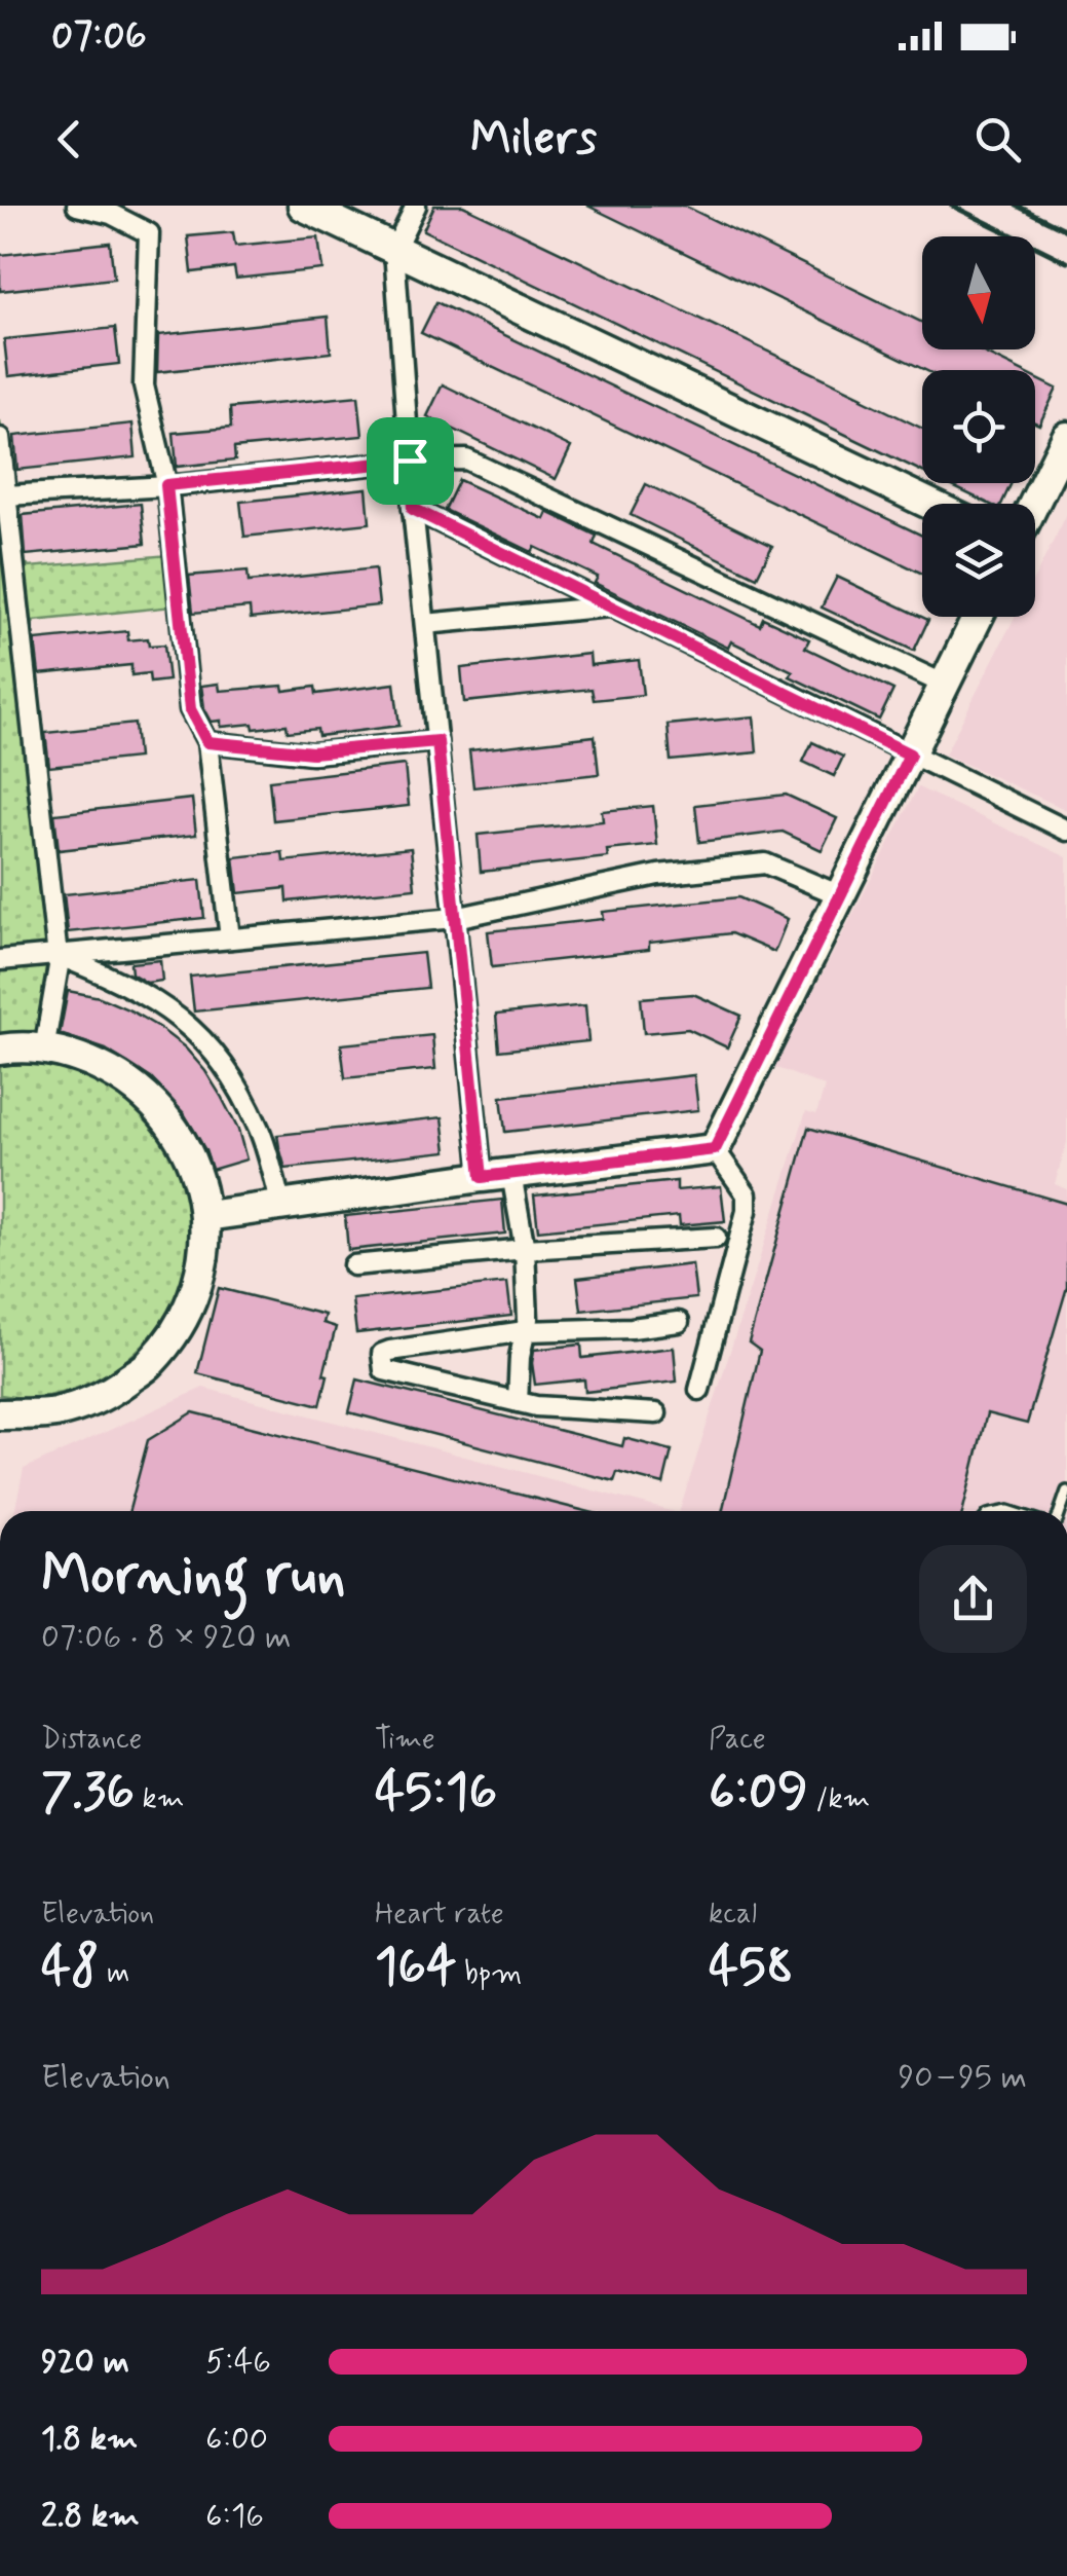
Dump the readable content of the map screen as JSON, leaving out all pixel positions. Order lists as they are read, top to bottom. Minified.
{"north":"bottom","page":{"status":"07:06","header":"Milers","heading":["Morning run","07:06 · 8 × 920 m"],"stats":[["Distance","7.36 km"],["Time","45:16"],["Pace","6:09 /km"],["Elevation","48 m"],["Heart rate","164 bpm"],["kcal","458"]],"chart":["Elevation","90–95 m"],"list":[{"name":"920 m","note":"5:46"},{"name":"1.8 km","note":"6:00"},{"name":"2.8 km","note":"6:16"}]}}
